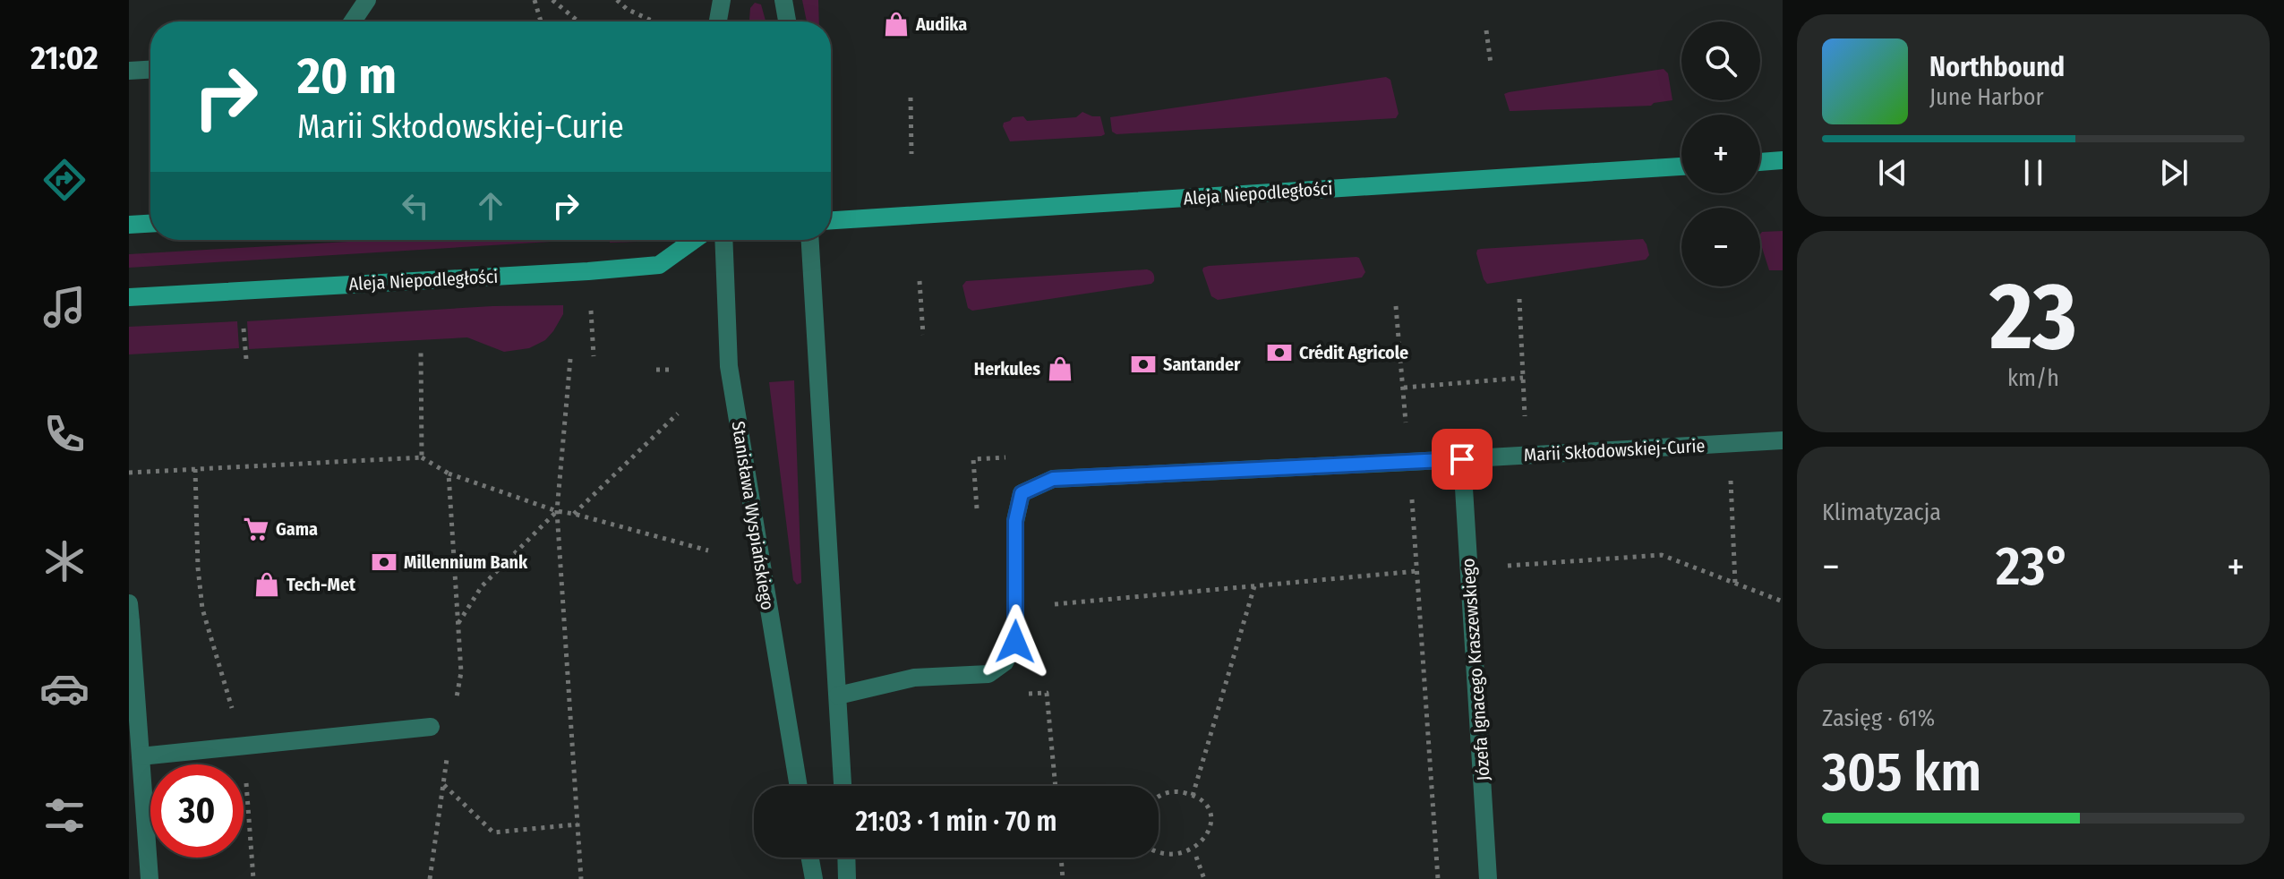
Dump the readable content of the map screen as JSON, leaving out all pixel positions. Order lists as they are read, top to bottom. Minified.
{"streets":{"street":["Aleja Niepodległości","Marii Skłodowskiej-Curie","Stanisława Wyspiańskiego","Józefa Ignacego Kraszewskiego"]},"crossings":[["Marii Skłodowskiej-Curie","Józefa Ignacego Kraszewskiego"]],"places":{"shop":["Audika","Herkules","Tech-Met"],"bank":["Crédit Agricole","Santander","Millennium Bank"],"supermarket":["Gama"]},"page":{"tabs":"21:02","map_buttons":["+","−"],"turn":["20 m","Marii Skłodowskiej-Curie"],"song":["Northbound","June Harbor"],"tile":[["23","km/h"],"Klimatyzacja",["Zasięg · 61%","305 km"]],"heat":["−","23°","+"],"limit":"30","trip":"21:03 · 1 min · 70 m"}}
